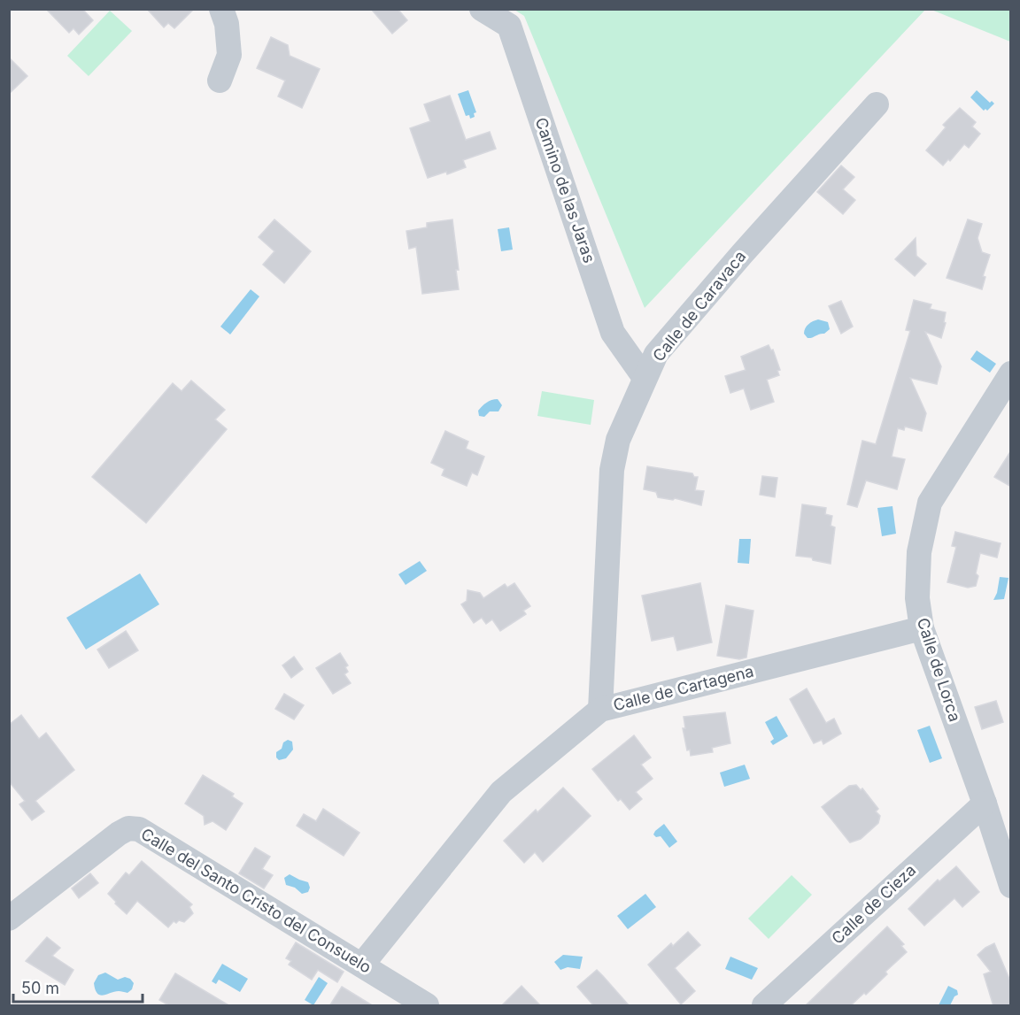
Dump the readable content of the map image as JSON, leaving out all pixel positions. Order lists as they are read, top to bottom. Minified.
{"streets":{"street":["Camino de las Jaras","Calle de Caravaca","Calle de Lorca","Calle de Cartagena","Calle del Santo Cristo del Consuelo","Calle de Cieza"]},"crossings":[["Camino de las Jaras","Calle de Caravaca"],["Calle de Caravaca","Calle de Cartagena"],["Calle de Lorca","Calle de Cartagena"],["Calle de Lorca","Calle de Cieza"],["Calle de Cartagena","Calle del Santo Cristo del Consuelo"]],"scale_bar":"50 m"}
